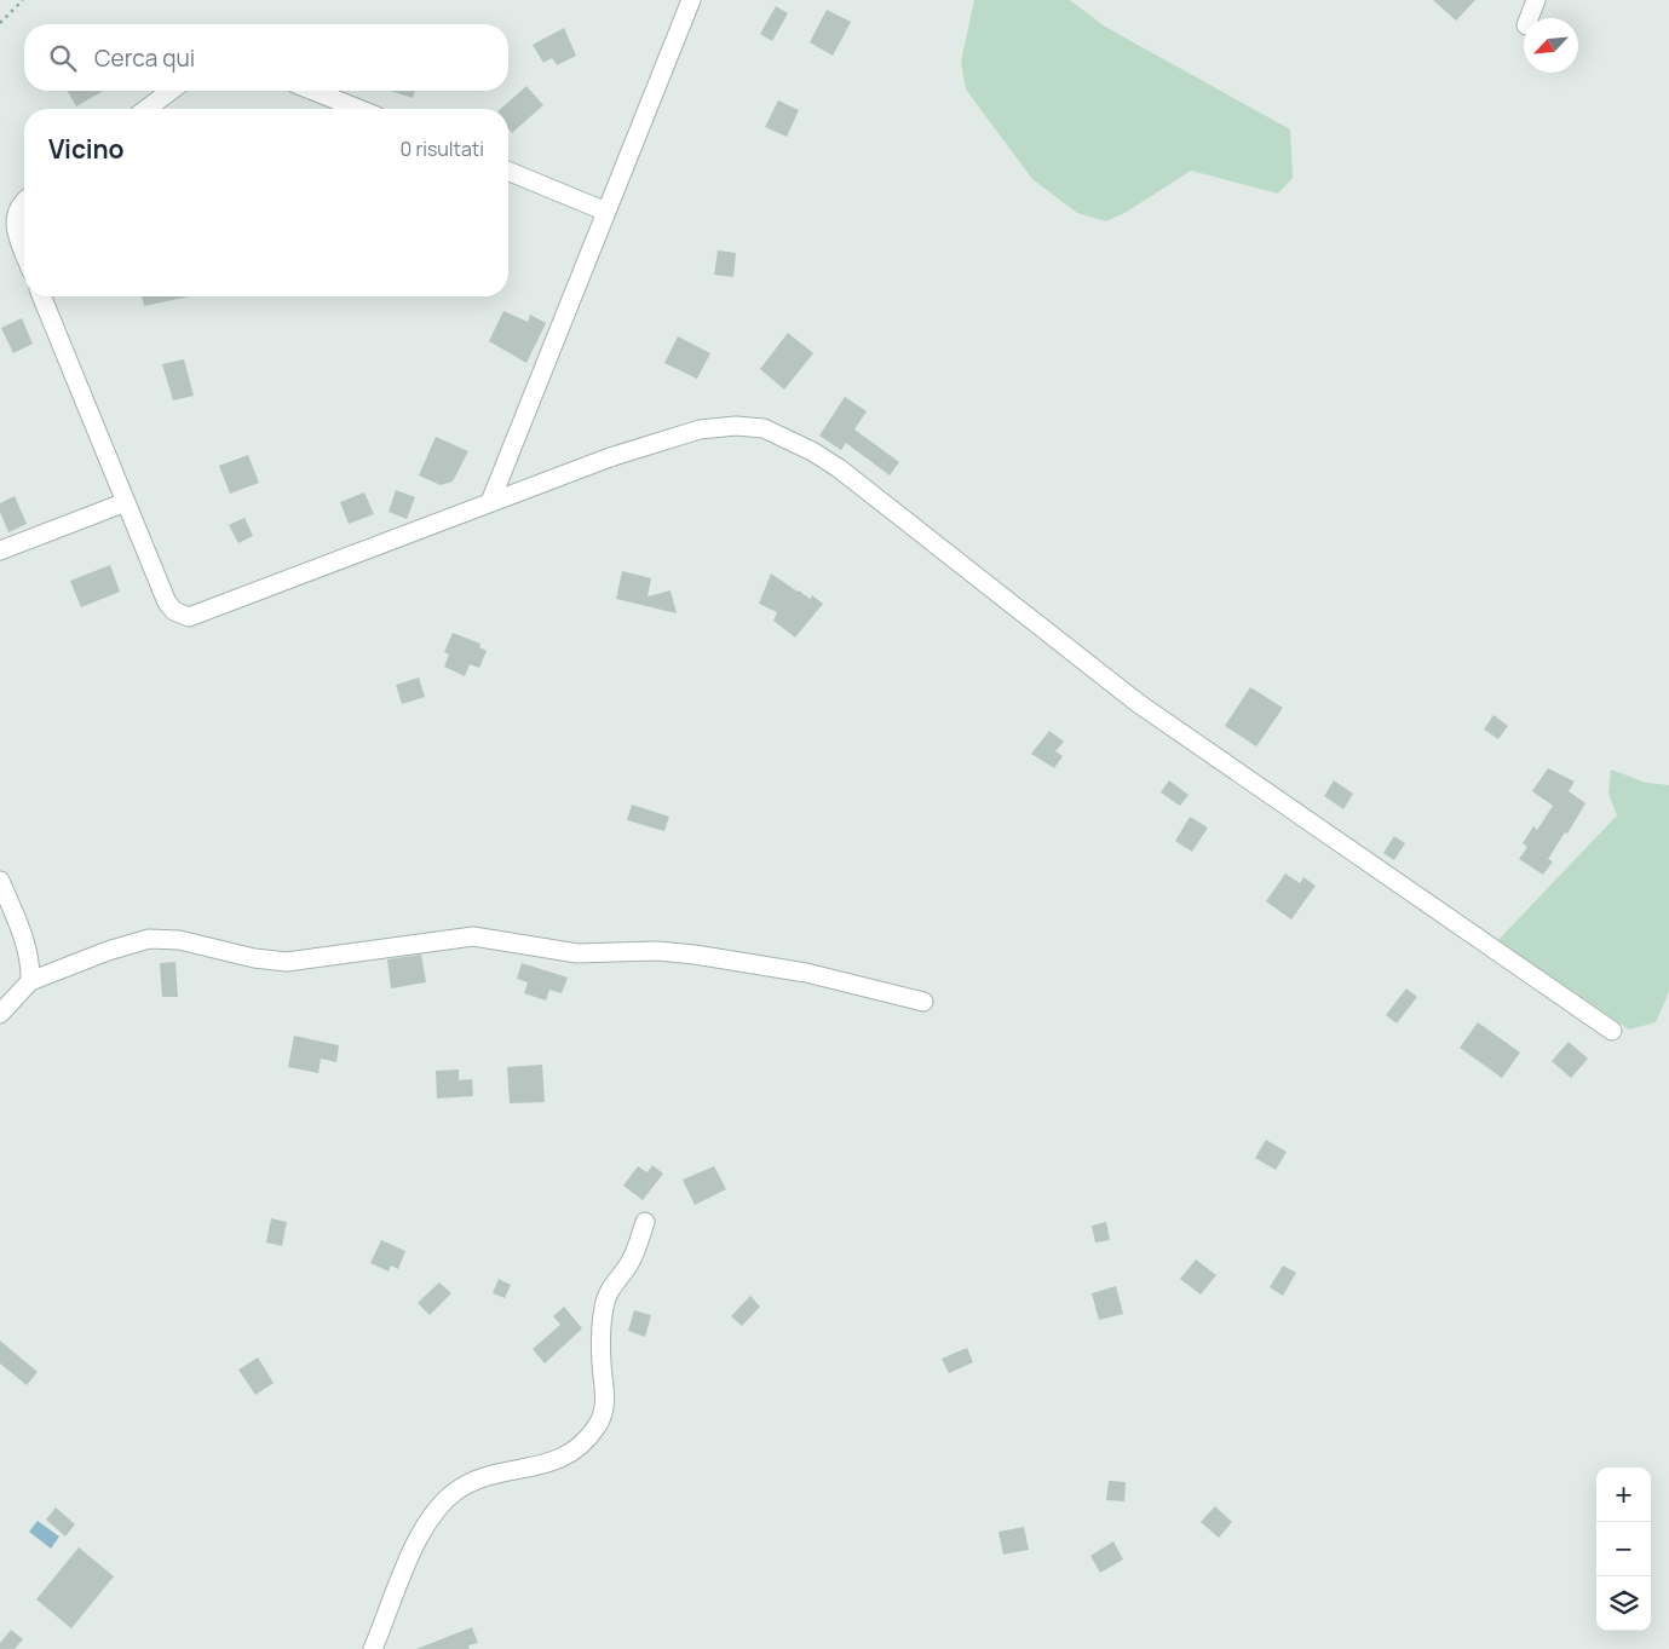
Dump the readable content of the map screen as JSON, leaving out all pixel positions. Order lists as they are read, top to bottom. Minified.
{"north":"bottom left","page":{"search":"Cerca qui","heading":["Vicino","0 risultati"],"map_buttons":["+","−"]}}
